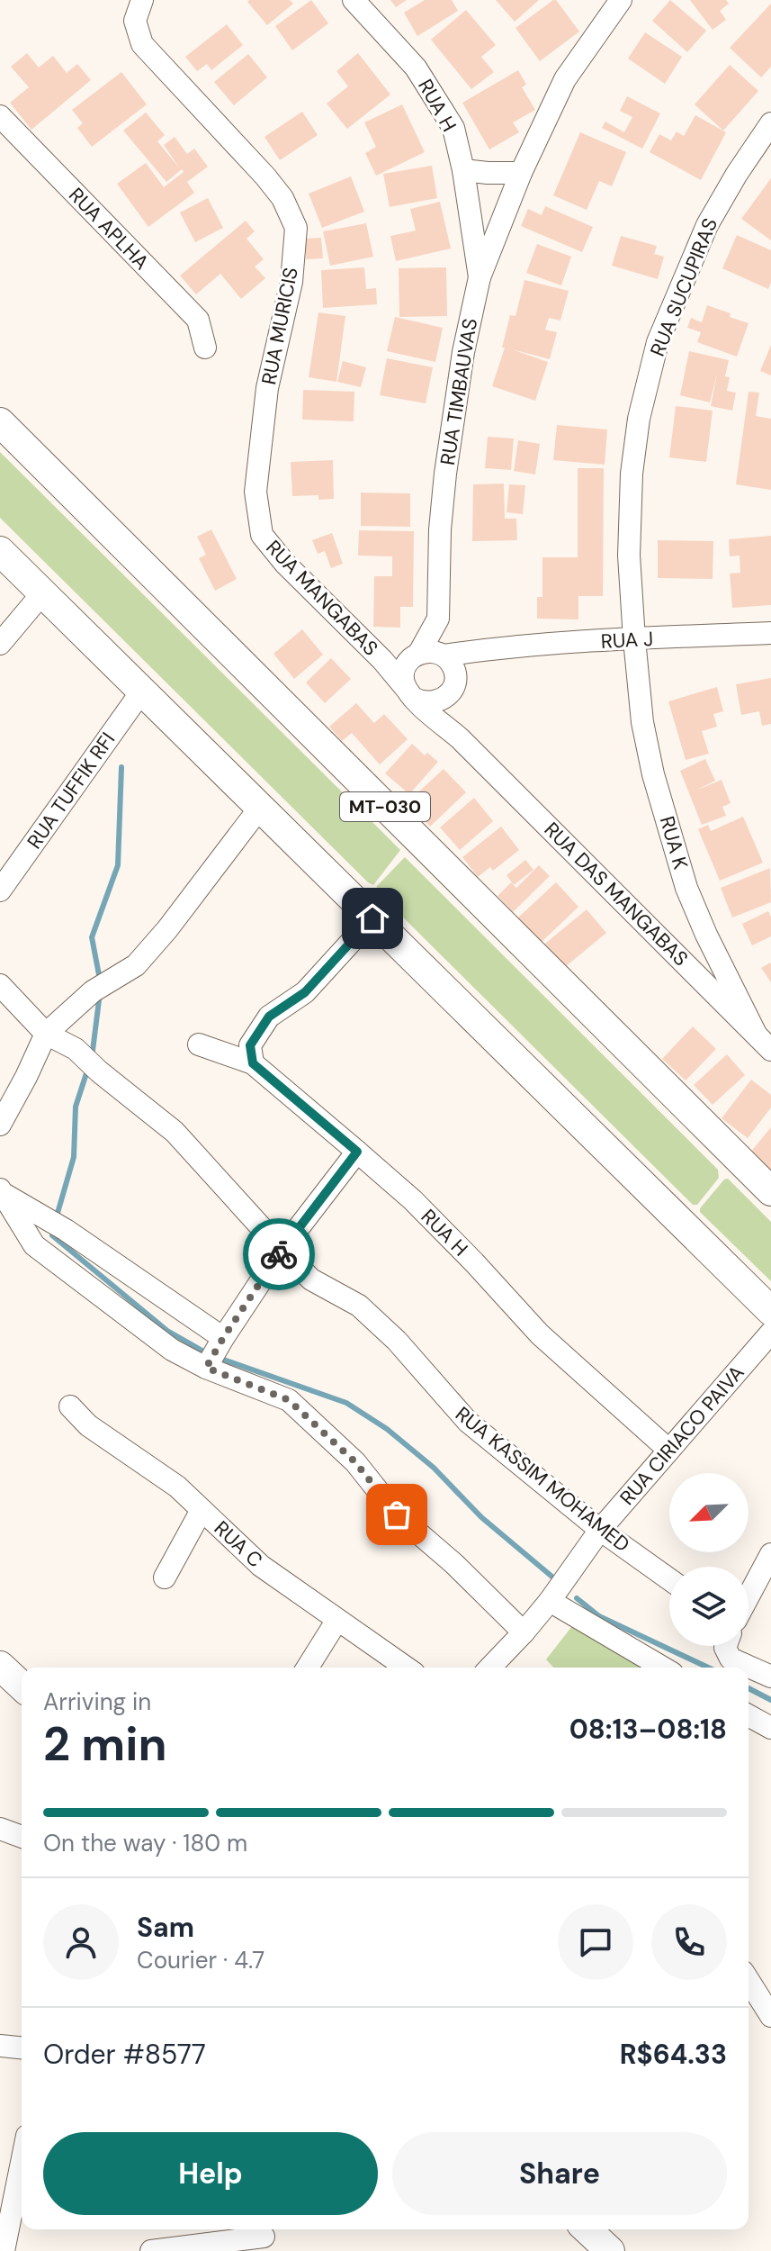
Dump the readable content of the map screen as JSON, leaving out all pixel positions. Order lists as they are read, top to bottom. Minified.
{"streets":{"main road":["MT-030"],"street":["RUA H","RUA APLHA","RUA SUCUPIRAS","RUA MURICIS","RUA TIMBAUVAS","RUA MANGABAS","RUA J","RUA TUFFIK RFI","RUA K","RUA DAS MANGABAS","RUA CIRIACO PAIVA","RUA KASSIM MOHAMED","RUA C"]},"crossings":[["RUA H","RUA TIMBAUVAS"],["RUA H","RUA CIRIACO PAIVA"],["RUA SUCUPIRAS","RUA J"],["RUA SUCUPIRAS","RUA K"],["RUA MURICIS","RUA MANGABAS"],["RUA TIMBAUVAS","RUA MANGABAS"],["RUA TIMBAUVAS","RUA J"],["RUA TIMBAUVAS","RUA DAS MANGABAS"],["RUA MANGABAS","RUA J"],["RUA MANGABAS","RUA DAS MANGABAS"],["RUA J","RUA K"],["RUA J","RUA DAS MANGABAS"],["RUA K","RUA DAS MANGABAS"],["RUA CIRIACO PAIVA","RUA KASSIM MOHAMED"]],"north":"bottom left","page":{"heading":["2 min","Arriving in","08:13–08:18"],"panel":["Sam","Courier · 4.7","Order #8577","R$64.33"],"bar":"On the way · 180 m","buttons":["Help","Share"]}}
